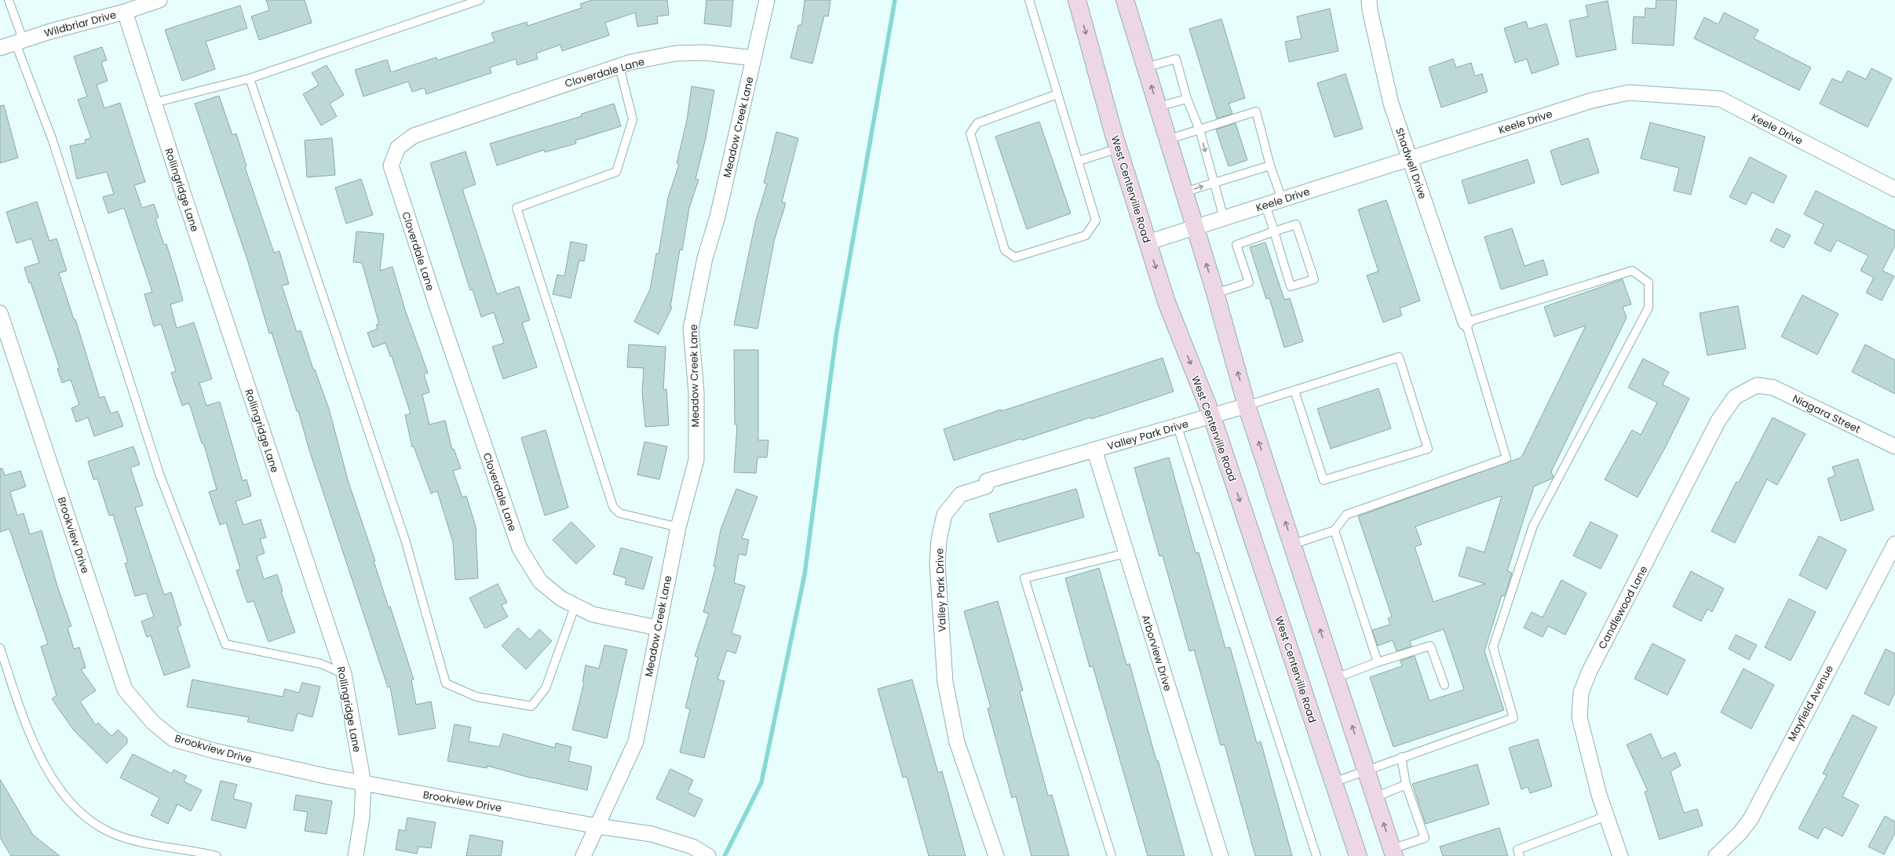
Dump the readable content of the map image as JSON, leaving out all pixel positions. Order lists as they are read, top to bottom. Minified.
{"streets":{"main road":["West Centerville Road"],"street":["Wildbriar Drive","Cloverdale Lane","Keele Drive","Meadow Creek Lane","Shadwell Drive","Rollingridge Lane","Niagara Street","Valley Park Drive","Brookview Drive","Candlewood Lane","Arborview Drive","Mayfield Avenue"]},"crossings":[["Wildbriar Drive","Rollingridge Lane"],["Cloverdale Lane","Meadow Creek Lane"],["Keele Drive","Shadwell Drive"],["Keele Drive","West Centerville Road"],["Meadow Creek Lane","Brookview Drive"],["West Centerville Road","Valley Park Drive"],["Rollingridge Lane","Brookview Drive"],["Niagara Street","Candlewood Lane"],["Valley Park Drive","Arborview Drive"]]}
